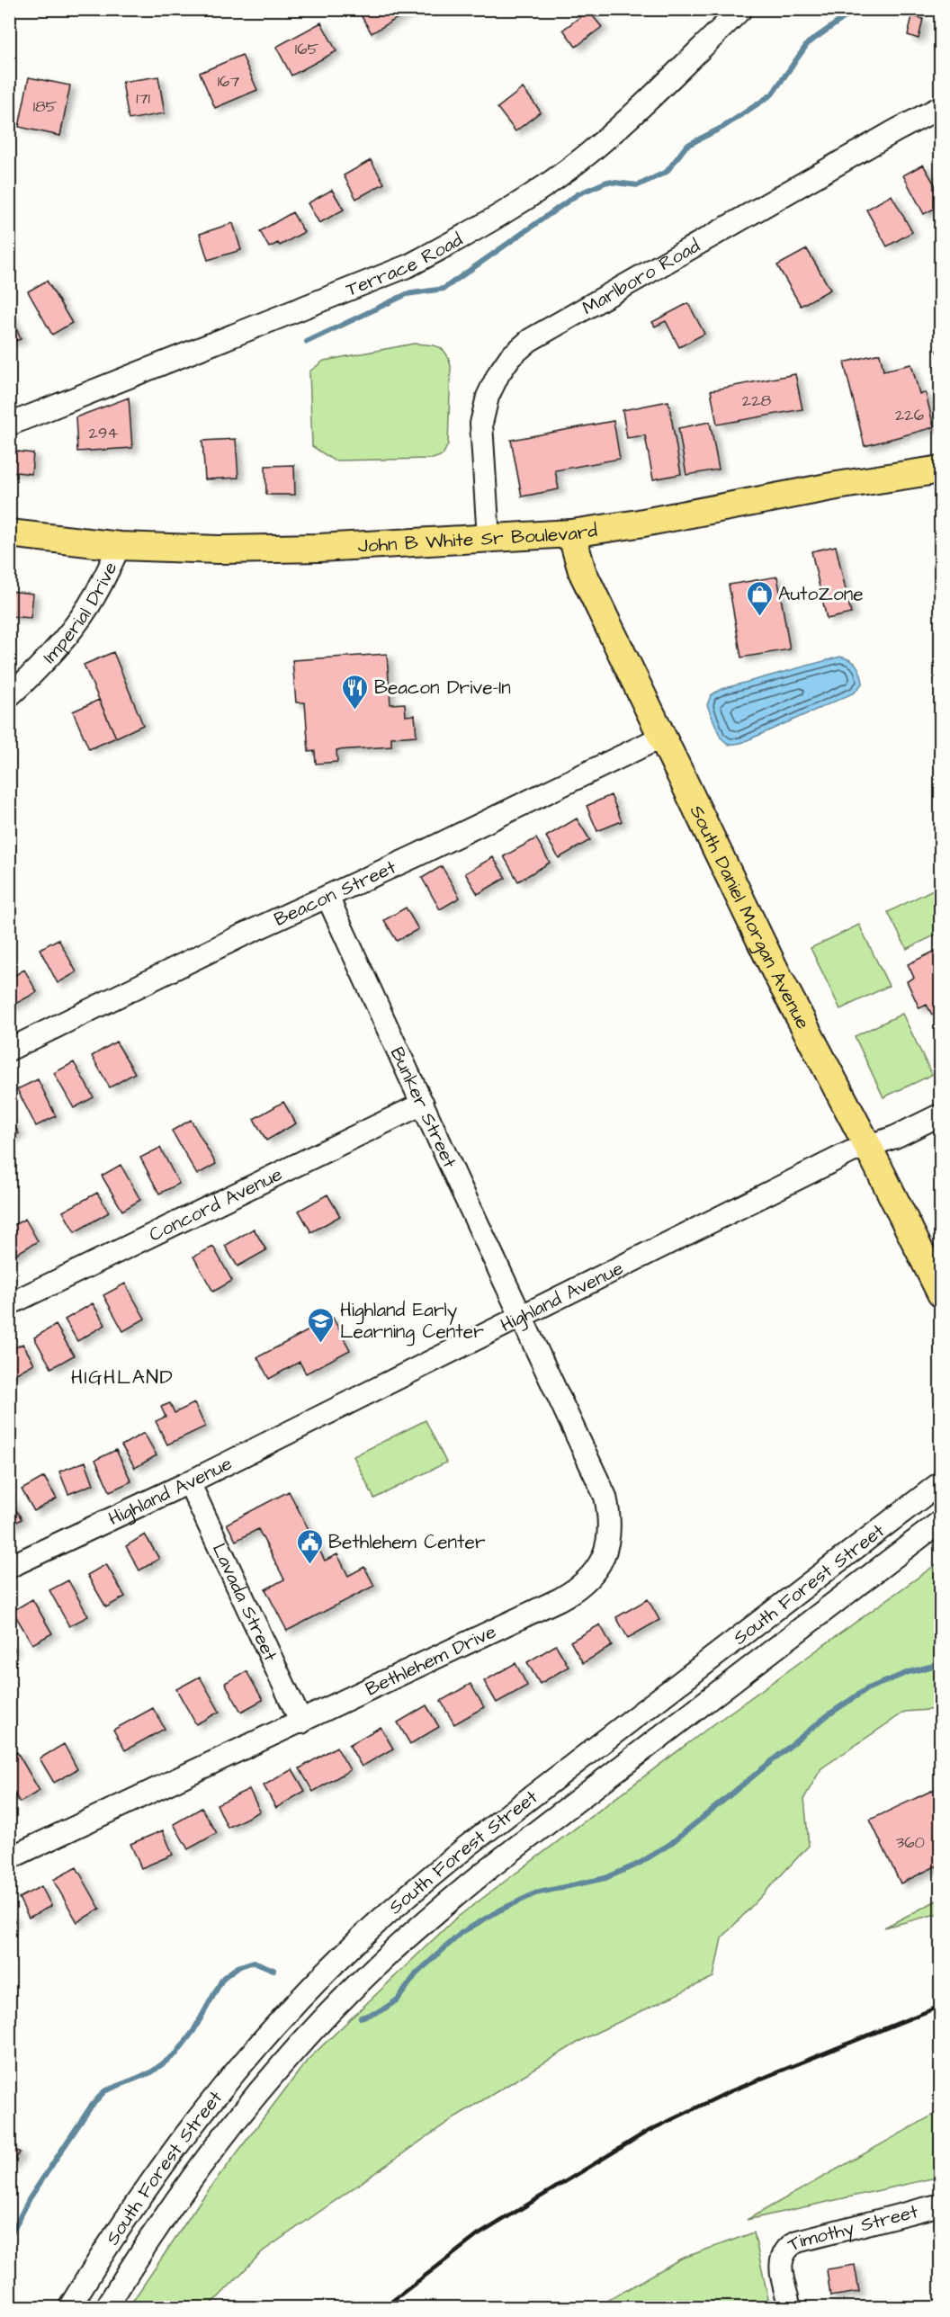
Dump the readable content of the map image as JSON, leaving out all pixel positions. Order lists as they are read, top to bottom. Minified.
{"streets":{"main road":["John B White Sr Boulevard","South Daniel Morgan Avenue"],"street":["Terrace Road","Marlboro Road","Imperial Drive","Beacon Street","Bunker Street","Concord Avenue","Highland Avenue","South Forest Street","Lavada Street","Bethlehem Drive","Timothy Street"]},"crossings":[["Marlboro Road","John B White Sr Boulevard"],["John B White Sr Boulevard","Imperial Drive"],["John B White Sr Boulevard","South Daniel Morgan Avenue"],["Beacon Street","South Daniel Morgan Avenue"],["Beacon Street","Bunker Street"],["South Daniel Morgan Avenue","Highland Avenue"],["Bunker Street","Concord Avenue"],["Bunker Street","Highland Avenue"],["Bunker Street","Bethlehem Drive"],["Highland Avenue","Lavada Street"],["Highland Avenue","Bethlehem Drive"],["Lavada Street","Bethlehem Drive"]],"districts":["HIGHLAND"],"places":{"shop":["AutoZone"],"restaurant":["Beacon Drive-In"],"school or university":["Highland Early Learning Center"],"public building":["Bethlehem Center"]},"house_numbers":["165","167","171","185","228","226","294","360"]}
